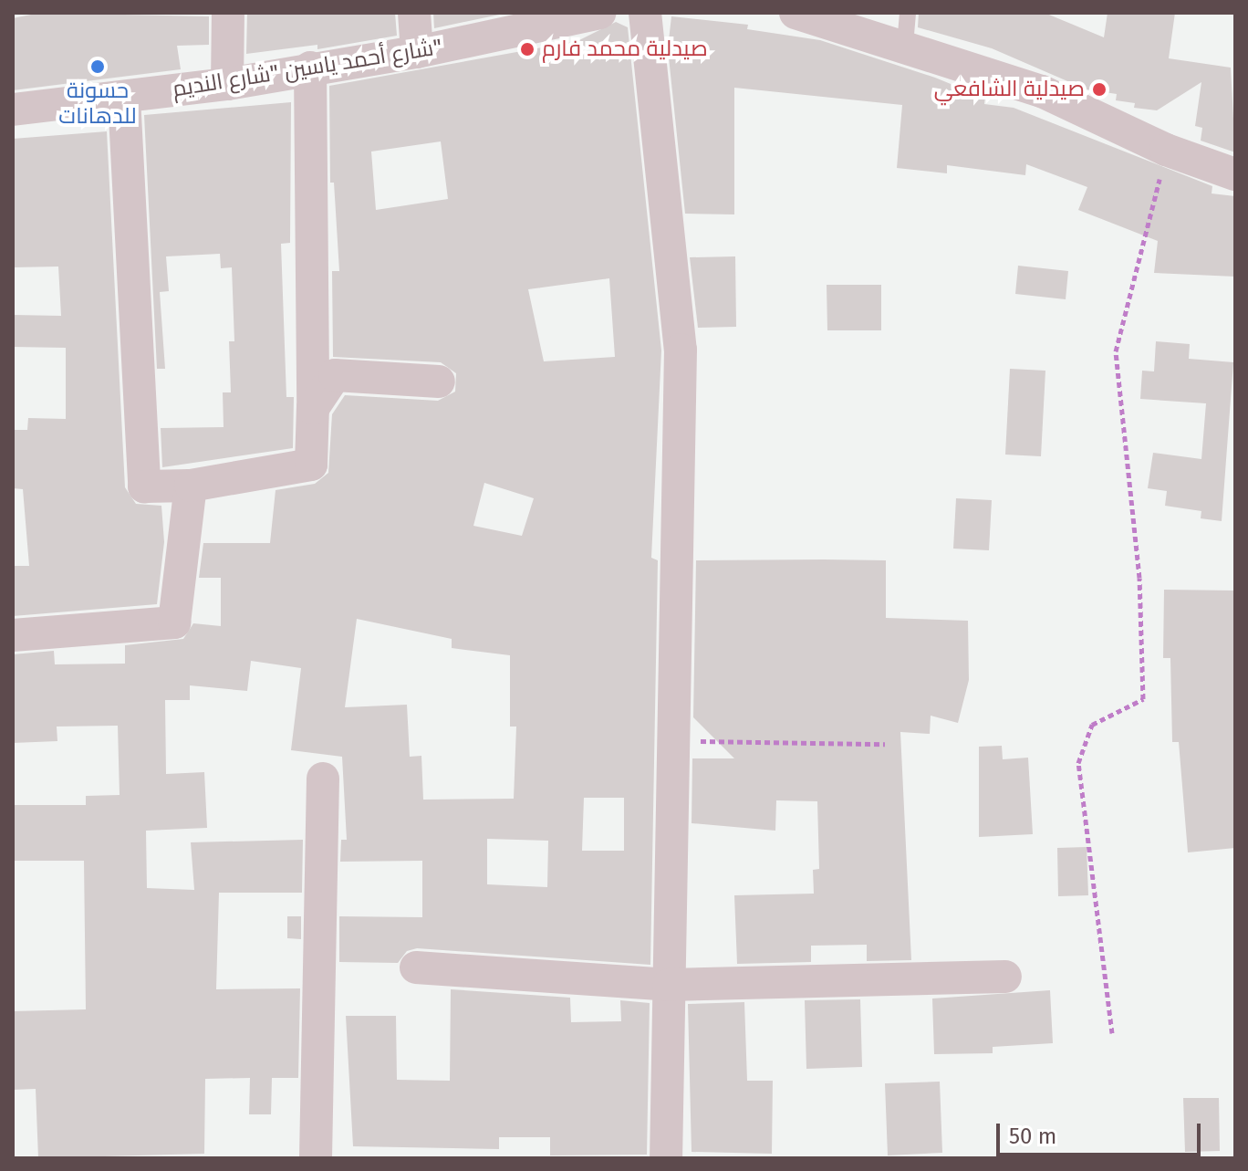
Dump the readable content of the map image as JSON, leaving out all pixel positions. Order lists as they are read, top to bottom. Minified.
{"streets":{"street":["شارع أحمد ياسين \"شارع النديم\""]},"places":["صيدلية محمد فارم","حسونة للدهانات","صيدلية الشافعي"],"scale_bar":"50 m"}
